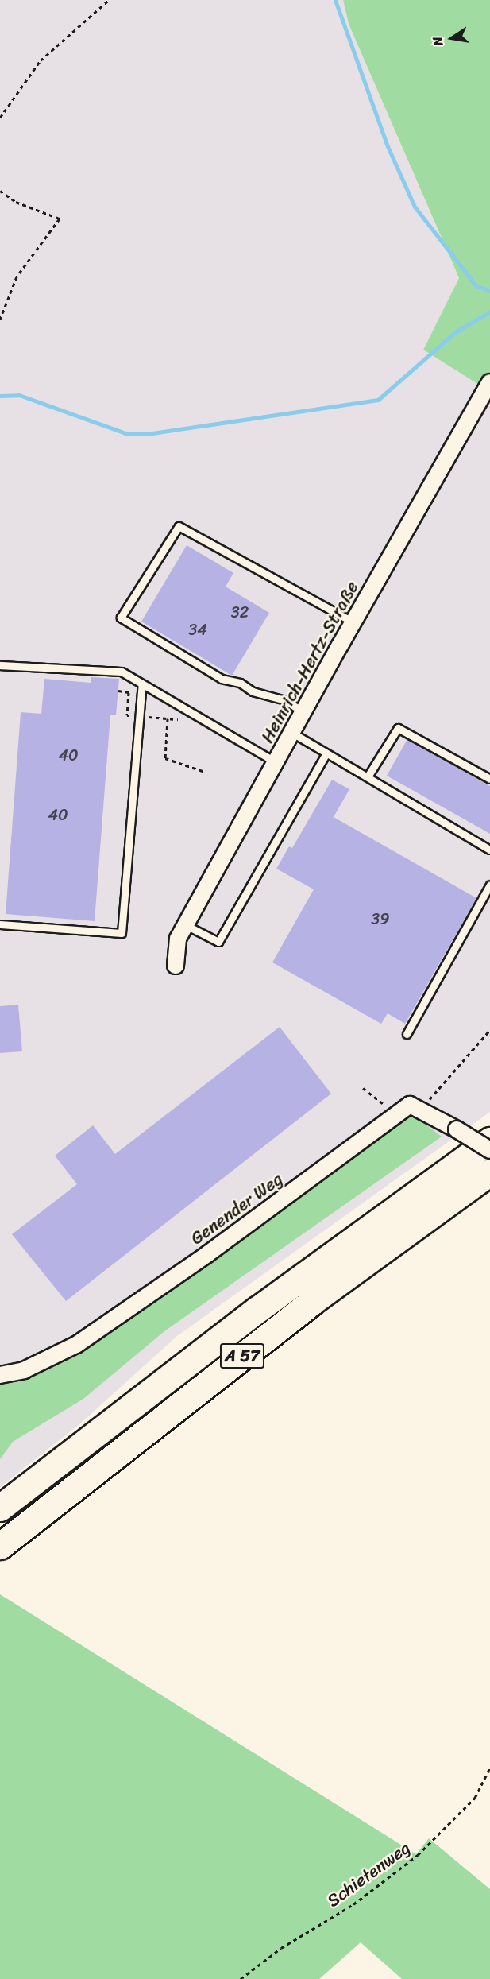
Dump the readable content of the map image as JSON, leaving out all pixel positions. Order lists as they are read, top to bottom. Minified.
{"streets":{"highway":["A 57"],"street":["Heinrich-Hertz-Straße","Genender Weg"],"path":["Schietenweg"]},"house_numbers":["32","34","40","40","39"],"north":"left"}
